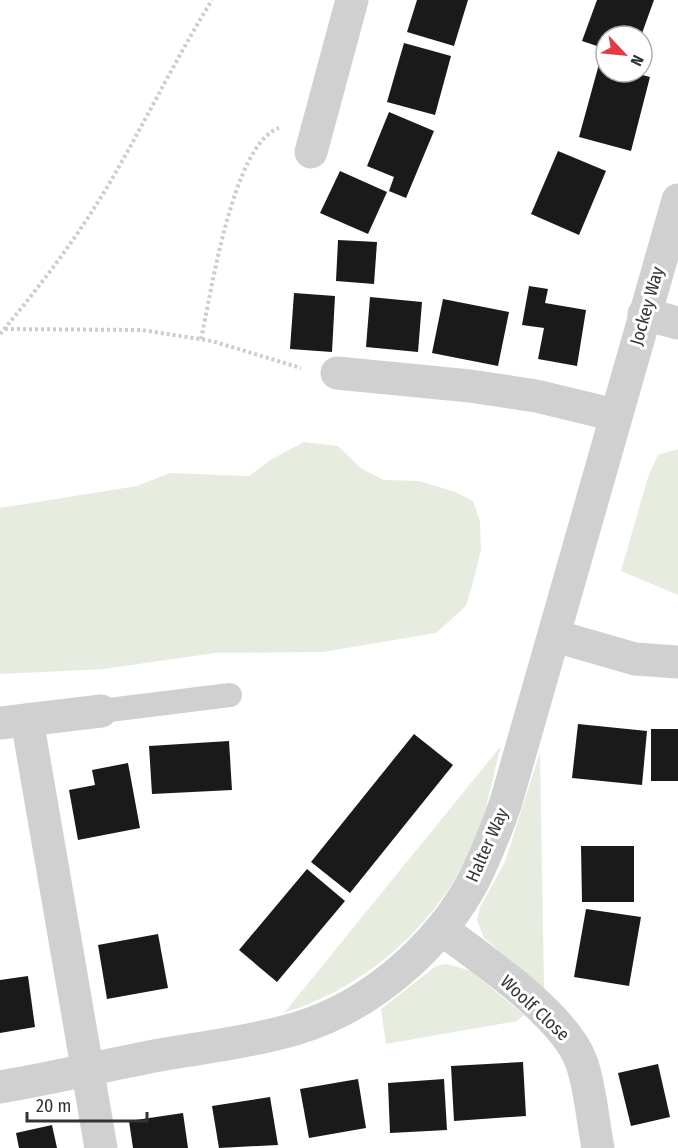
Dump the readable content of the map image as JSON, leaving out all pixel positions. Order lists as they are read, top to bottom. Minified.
{"streets":{"street":["Jockey Way","Halter Way","Woolf Close"]},"crossings":[["Jockey Way","Halter Way"],["Halter Way","Woolf Close"]],"scale_bar":"20 m","north":"bottom right"}
